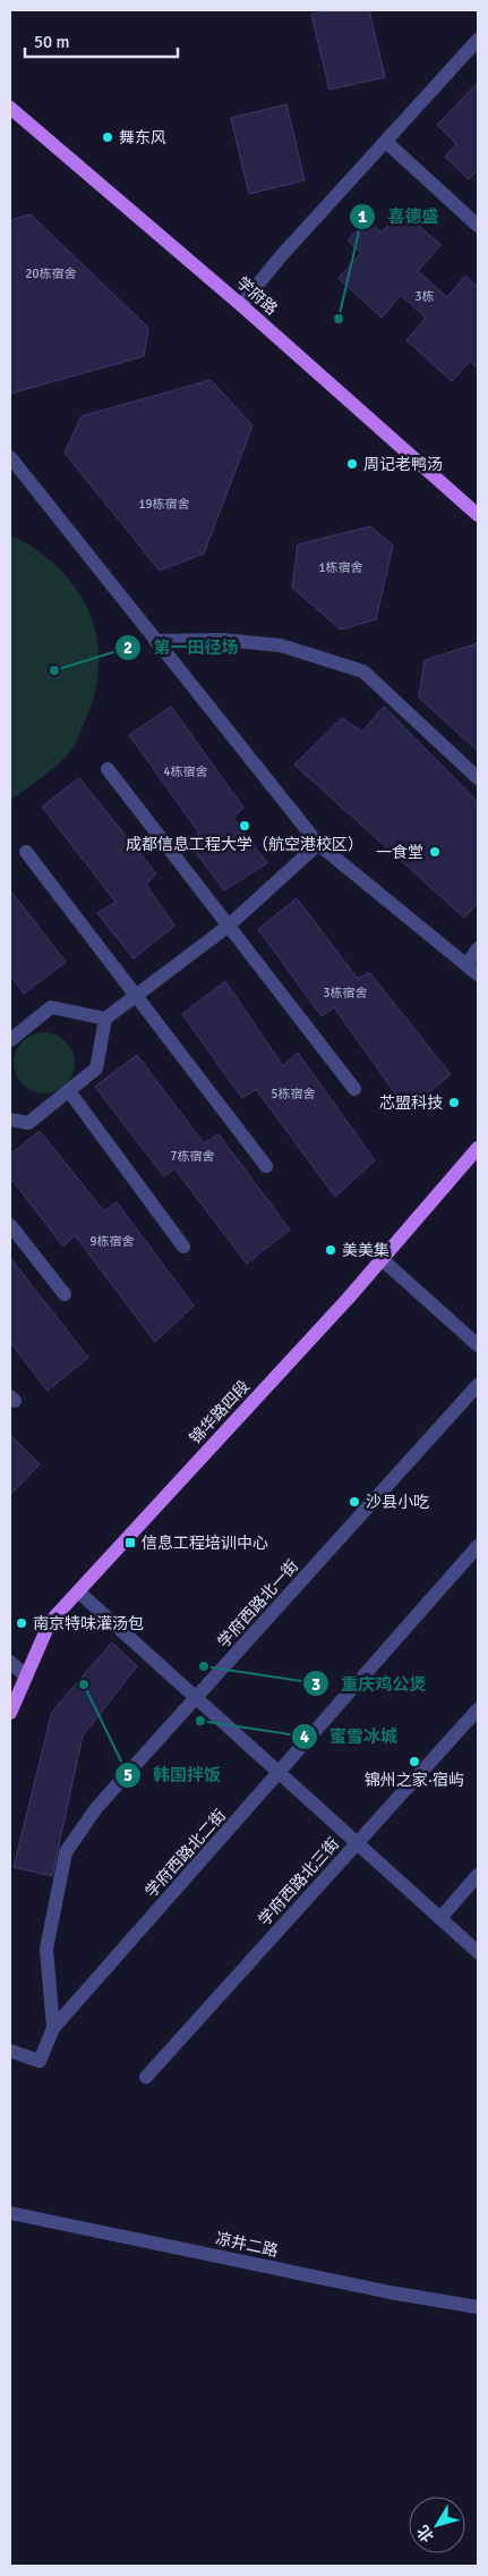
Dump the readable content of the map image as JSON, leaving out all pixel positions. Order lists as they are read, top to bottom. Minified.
{"streets":{"main road":["学府路","锦华路四段"],"street":["学府西路北一街","学府西路北二街","学府西路北三街","凉井二路"]},"crossings":[["学府西路北一街","学府西路北二街"]],"places":{"other":["舞东风","喜德盛","周记老鸭汤","第一田径场","成都信息工程大学（航空港校区）","一食堂","芯盟科技","美美集","沙县小吃","南京特味灌汤包","重庆鸡公煲","韩国拌饭","蜜雪冰城","锦州之家·宿屿"],"transit":["信息工程培训中心"]},"house_numbers":["20栋宿舍","3栋","19栋宿舍","1栋宿舍","4栋宿舍","3栋宿舍","5栋宿舍","7栋宿舍","9栋宿舍"],"scale_bar":"50 m","north":"bottom left"}
